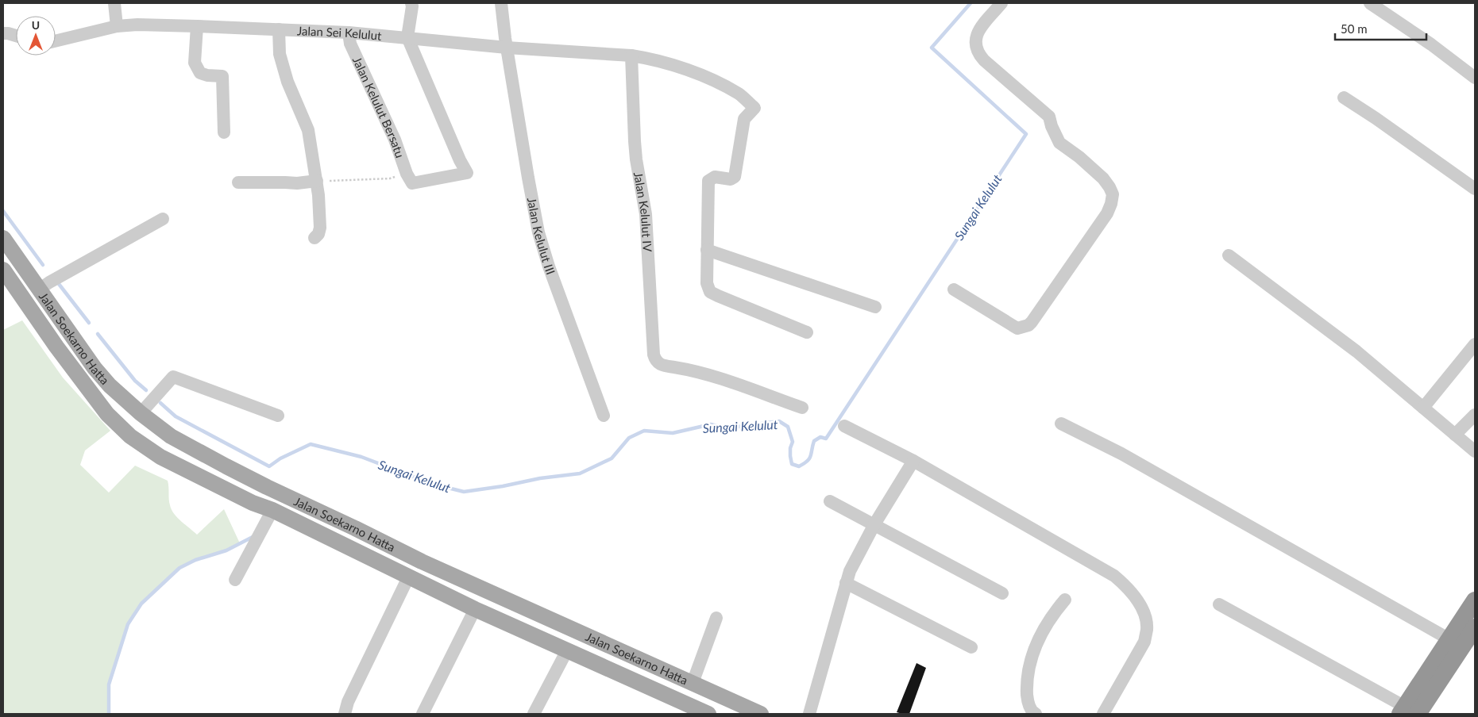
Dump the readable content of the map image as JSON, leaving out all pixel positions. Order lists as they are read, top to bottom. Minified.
{"streets":{"main road":["Jalan Soekarno Hatta"],"street":["Jalan Sei Kelulut","Jalan Kelulut Bersatu","Jalan Kelulut IV","Jalan Kelulut III"]},"crossings":[["Jalan Sei Kelulut","Jalan Kelulut Bersatu"],["Jalan Sei Kelulut","Jalan Kelulut IV"],["Jalan Sei Kelulut","Jalan Kelulut III"]],"water":["Sungai Kelulut"],"scale_bar":"50 m","north":"top"}
